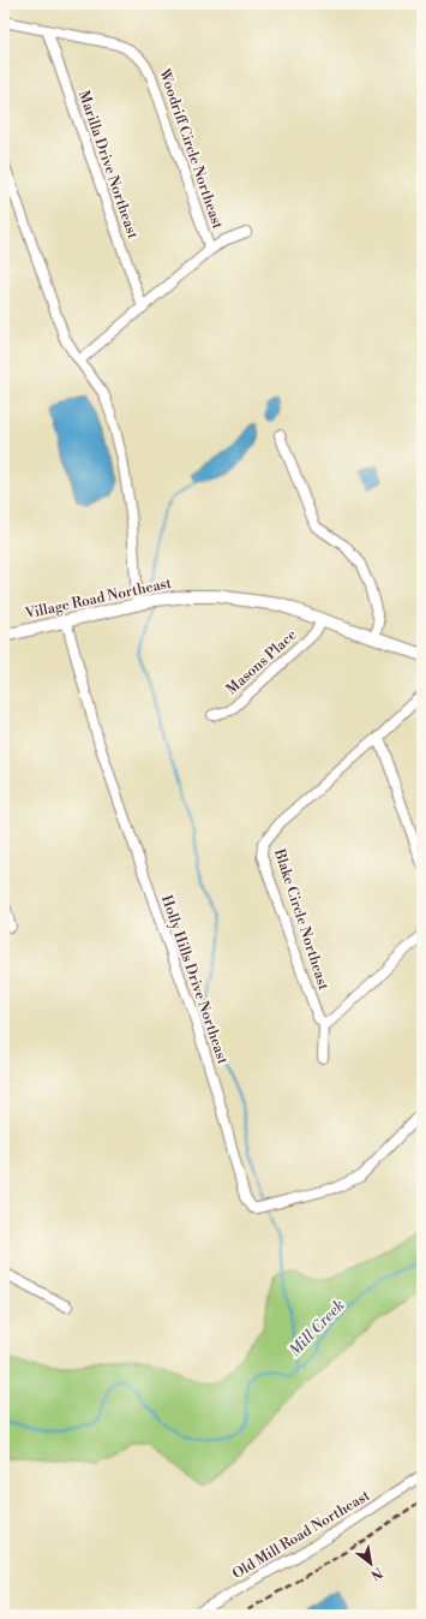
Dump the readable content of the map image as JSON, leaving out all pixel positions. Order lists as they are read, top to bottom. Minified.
{"streets":{"main road":["Village Road Northeast"],"street":["Woodriff Circle Northeast","Marilla Drive Northeast","Masons Place","Blake Circle Northeast","Holly Hills Drive Northeast","Old Mill Road Northeast"]},"crossings":[["Woodriff Circle Northeast","Marilla Drive Northeast"],["Village Road Northeast","Masons Place"],["Village Road Northeast","Holly Hills Drive Northeast"]],"water":["Mill Creek"],"north":"bottom right"}
